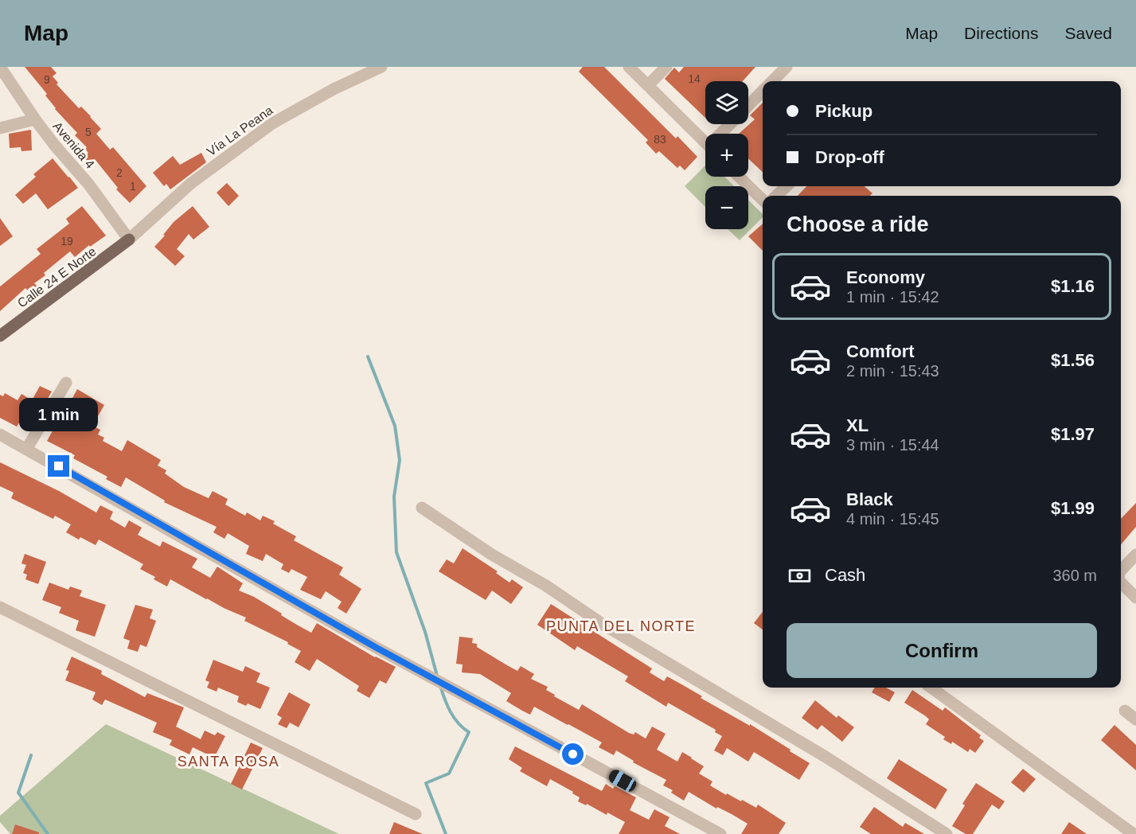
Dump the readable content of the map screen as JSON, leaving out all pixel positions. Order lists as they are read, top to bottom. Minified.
{"streets":{"main road":["Calle 24 E Norte"],"street":["Vía La Peana","Avenida 4"]},"crossings":[["Vía La Peana","Avenida 4"],["Vía La Peana","Calle 24 E Norte"],["Avenida 4","Calle 24 E Norte"]],"districts":["PUNTA DEL NORTE","SANTA ROSA"],"house_numbers":["14","9","5","83","2","1","19"],"page":{"header":"Map","nav":["Map","Directions","Saved"],"map_buttons":["+","−"],"banner":["Pickup","Drop-off"],"heading":"Choose a ride","list":[{"name":"Economy","note":"1 min · 15:42","value":"$1.16"},{"name":"Comfort","note":"2 min · 15:43","value":"$1.56"},{"name":"XL","note":"3 min · 15:44","value":"$1.97"},{"name":"Black","note":"4 min · 15:45","value":"$1.99"}],"bubble":"1 min","pay":["Cash","360 m"],"buttons":"Confirm"}}
